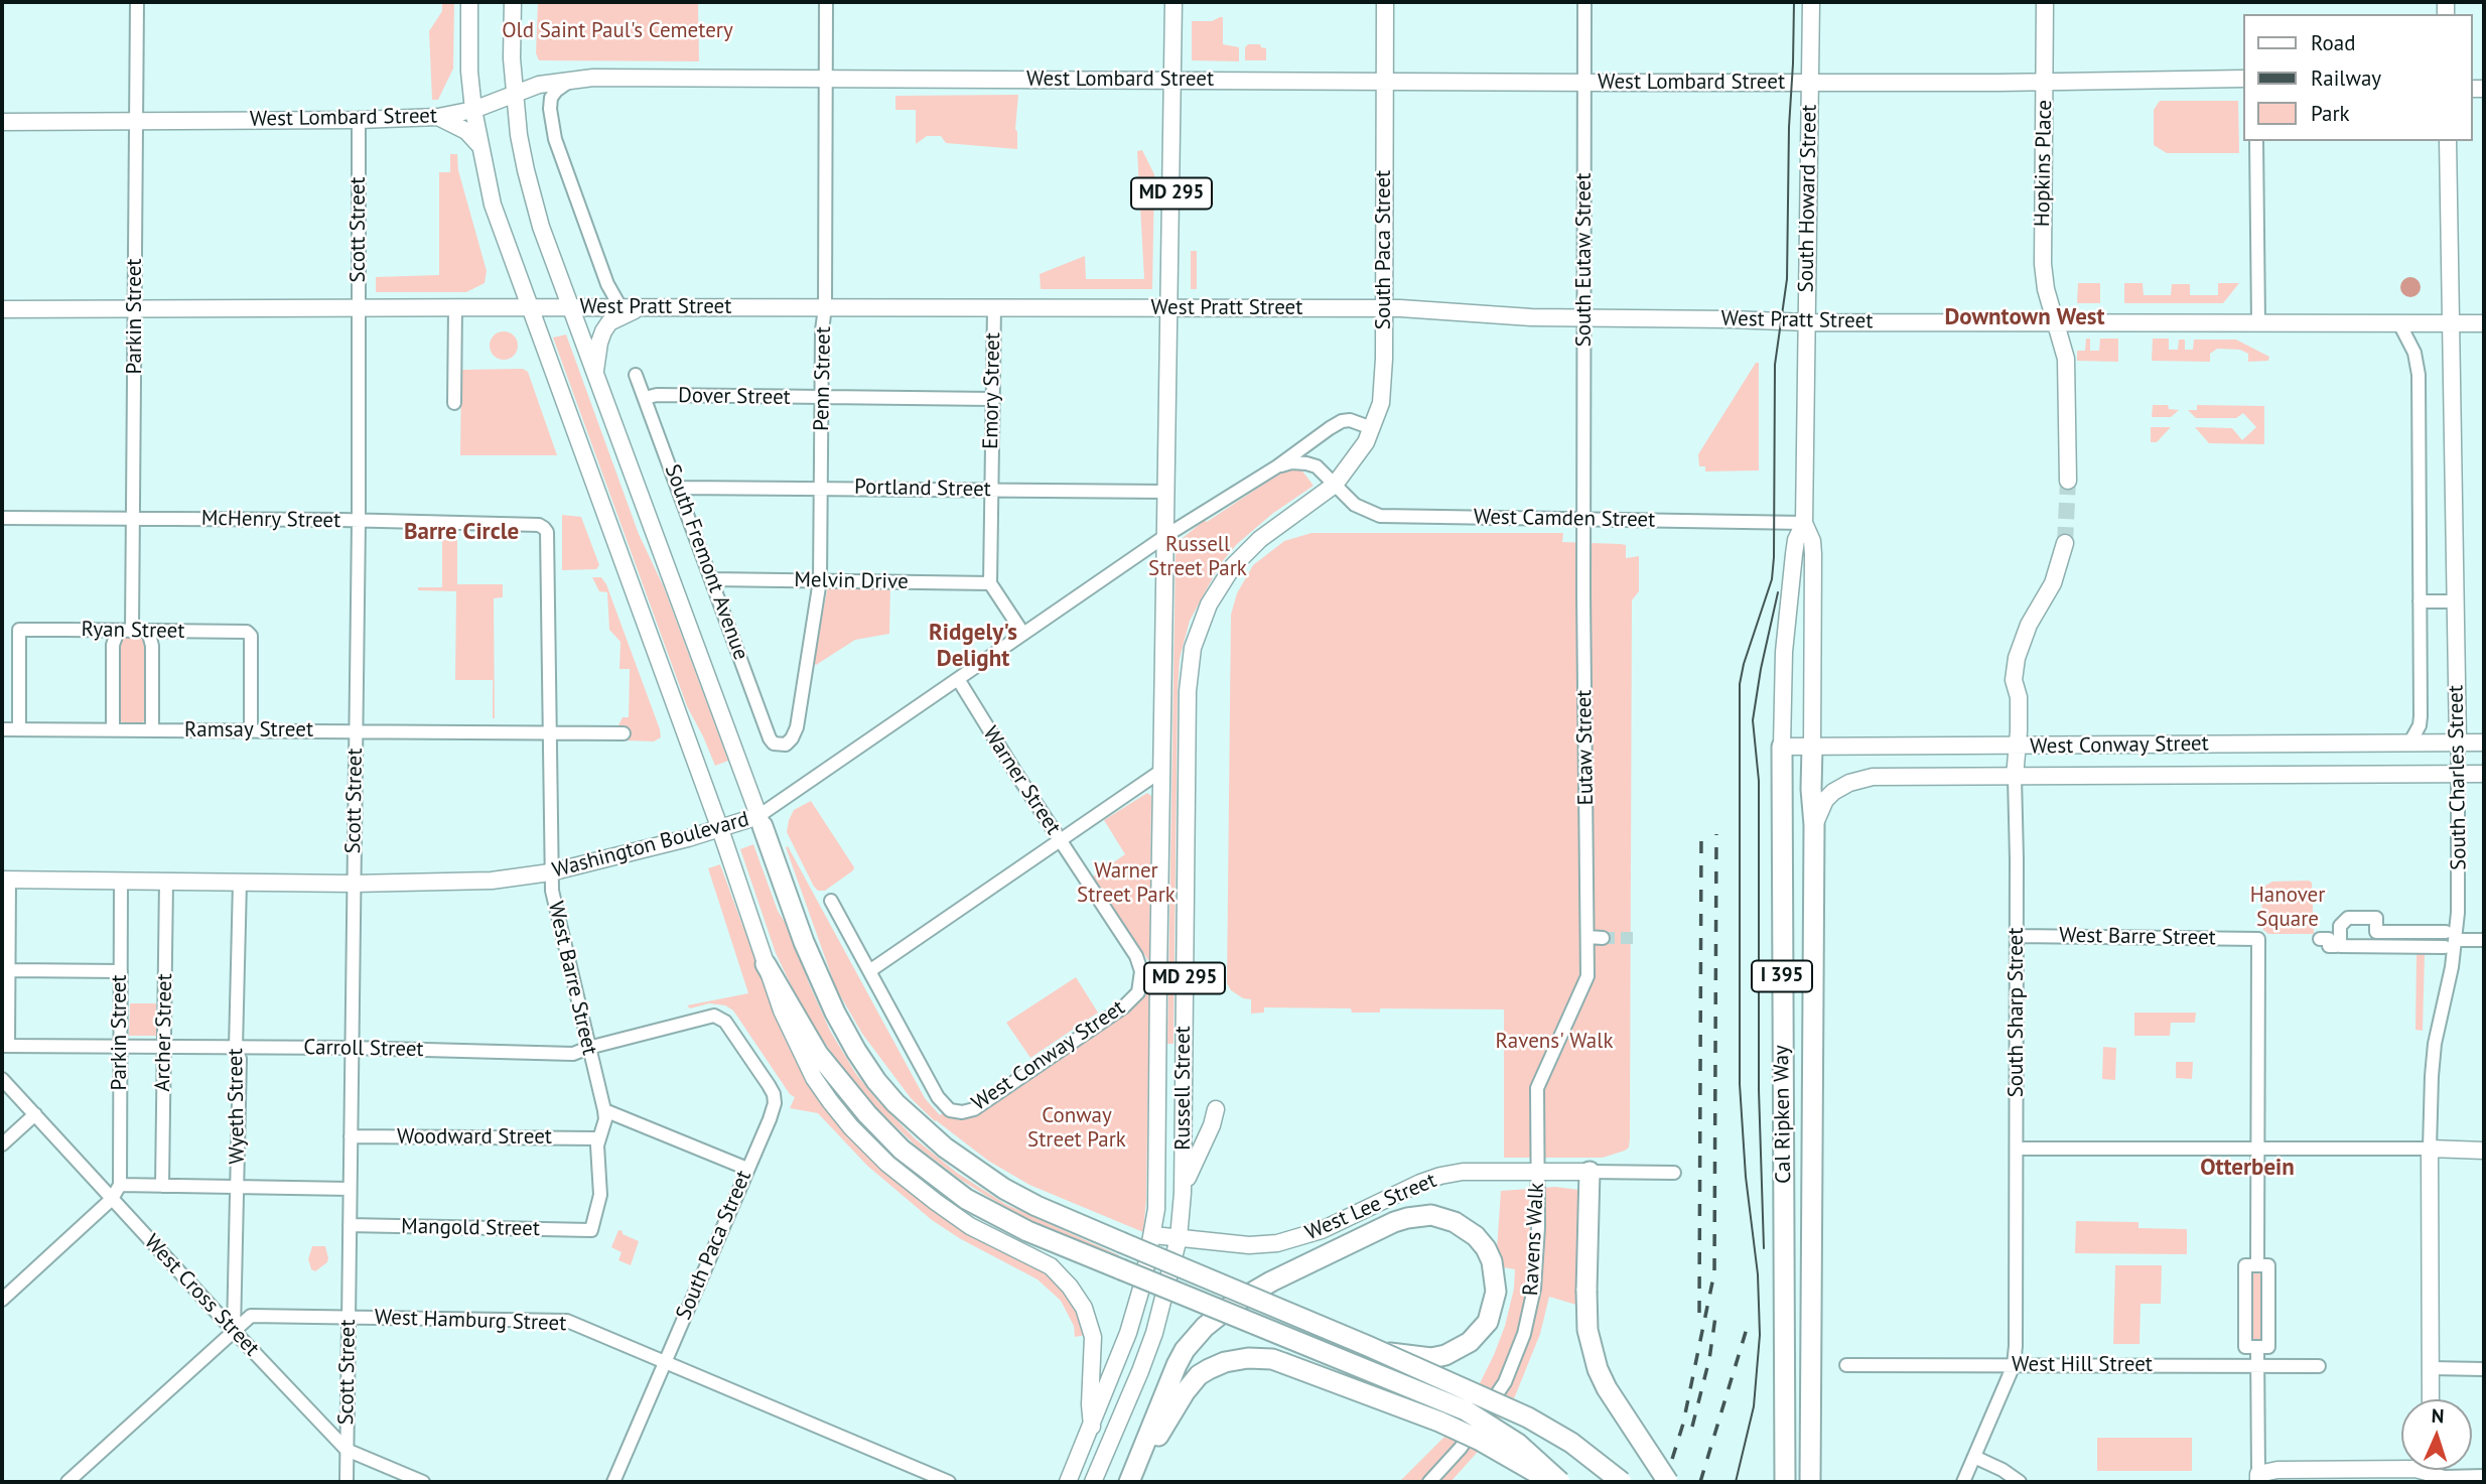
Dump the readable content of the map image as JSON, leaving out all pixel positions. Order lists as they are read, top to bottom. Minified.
{"streets":{"highway":["I 395","Cal Ripken Way"],"main road":["West Lombard Street","Hopkins Place","MD 295","South Howard Street","South Paca Street","West Pratt Street","West Conway Street","South Charles Street","Washington Boulevard","South Sharp Street","Russell Street","West Lee Street"],"street":["Scott Street","South Eutaw Street","Parkin Street","Penn Street","Emory Street","Dover Street","Portland Street","West Camden Street","McHenry Street","South Fremont Avenue","Melvin Drive","Ryan Street","Ramsay Street","Eutaw Street","Warner Street","West Barre Street","Archer Street","Carroll Street","Wyeth Street","Woodward Street","Mangold Street","Ravens Walk","West Cross Street","West Hamburg Street","West Hill Street"]},"crossings":[["West Lombard Street","Hopkins Place"],["West Lombard Street","MD 295"],["West Lombard Street","South Howard Street"],["West Lombard Street","Scott Street"],["West Lombard Street","South Paca Street"],["West Lombard Street","South Eutaw Street"],["West Lombard Street","Parkin Street"],["West Lombard Street","Penn Street"],["Hopkins Place","West Pratt Street"],["MD 295","West Pratt Street"],["MD 295","Portland Street"],["MD 295","Washington Boulevard"],["MD 295","Russell Street"],["South Howard Street","West Pratt Street"],["South Howard Street","West Camden Street"],["South Howard Street","West Conway Street"],["South Howard Street","Cal Ripken Way"],["Scott Street","West Pratt Street"],["Scott Street","McHenry Street"],["Scott Street","Ramsay Street"],["Scott Street","Washington Boulevard"],["Scott Street","Carroll Street"],["Scott Street","Woodward Street"],["Scott Street","Mangold Street"],["Scott Street","West Cross Street"],["Scott Street","West Hamburg Street"],["South Paca Street","West Pratt Street"],["South Paca Street","West Camden Street"],["South Paca Street","Washington Boulevard"],["South Paca Street","Carroll Street"],["South Paca Street","Russell Street"],["South Paca Street","West Hamburg Street"],["South Eutaw Street","West Pratt Street"],["South Eutaw Street","West Camden Street"],["South Eutaw Street","Eutaw Street"],["West Pratt Street","Parkin Street"],["West Pratt Street","Penn Street"],["West Pratt Street","Emory Street"],["West Pratt Street","South Charles Street"],["Parkin Street","McHenry Street"],["Parkin Street","Ryan Street"],["Parkin Street","Washington Boulevard"],["Parkin Street","Carroll Street"],["Penn Street","Dover Street"],["Penn Street","Portland Street"],["Penn Street","South Fremont Avenue"],["Penn Street","Melvin Drive"],["Emory Street","Dover Street"],["Emory Street","Portland Street"],["Emory Street","Melvin Drive"],["Dover Street","South Fremont Avenue"],["Portland Street","South Fremont Avenue"],["West Camden Street","Eutaw Street"],["West Camden Street","Washington Boulevard"],["West Camden Street","Russell Street"],["McHenry Street","West Barre Street"],["South Fremont Avenue","Melvin Drive"],["Ryan Street","Ramsay Street"],["Ramsay Street","West Barre Street"],["West Conway Street","South Charles Street"],["West Conway Street","Warner Street"],["West Conway Street","South Sharp Street"],["West Conway Street","Cal Ripken Way"],["Eutaw Street","Ravens Walk"],["Warner Street","Washington Boulevard"],["Washington Boulevard","West Barre Street"],["Washington Boulevard","Archer Street"],["Washington Boulevard","Russell Street"],["Washington Boulevard","Wyeth Street"],["West Barre Street","South Sharp Street"],["West Barre Street","Carroll Street"],["South Sharp Street","West Hill Street"],["Archer Street","Carroll Street"],["Carroll Street","Wyeth Street"],["Russell Street","West Lee Street"],["Wyeth Street","West Cross Street"],["Wyeth Street","West Hamburg Street"],["Woodward Street","Mangold Street"],["West Lee Street","Ravens Walk"],["West Cross Street","West Hamburg Street"]],"districts":["Downtown West","Barre Circle","Ridgely's Delight","Otterbein"],"parks":["Old Saint Paul's Cemetery","Russell Street Park","Warner Street Park","Hanover Square","Ravens' Walk","Conway Street Park"],"legend":["Road","Railway","Park"],"north":"top"}
